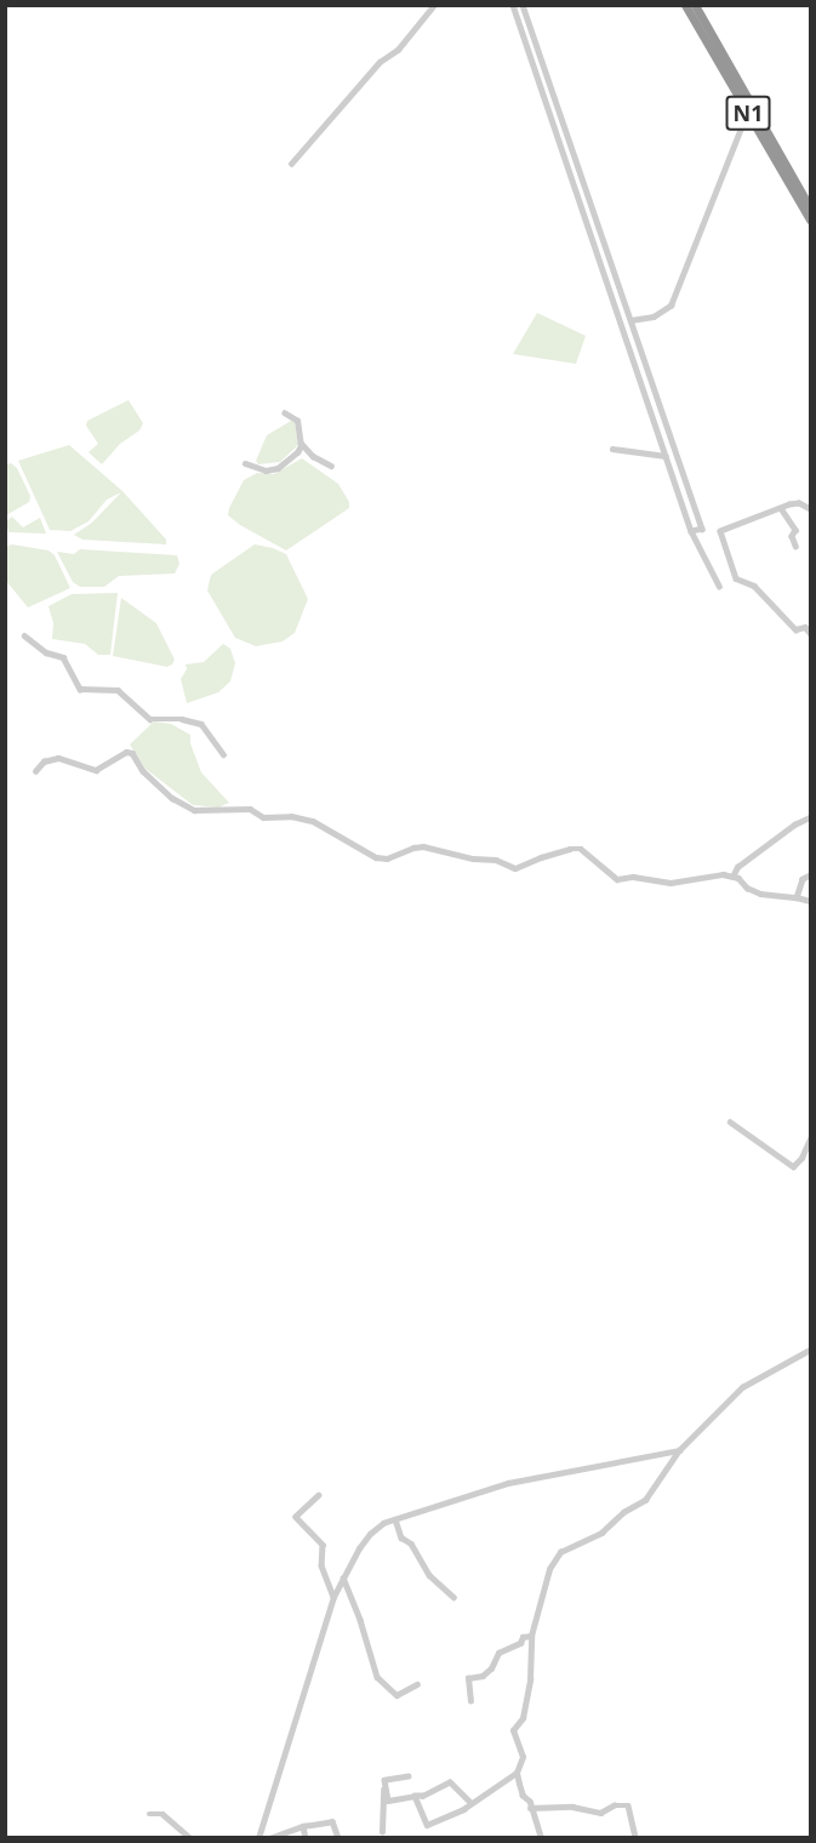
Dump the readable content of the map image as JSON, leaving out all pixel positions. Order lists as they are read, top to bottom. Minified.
{"streets":{"highway":["N1"]}}
